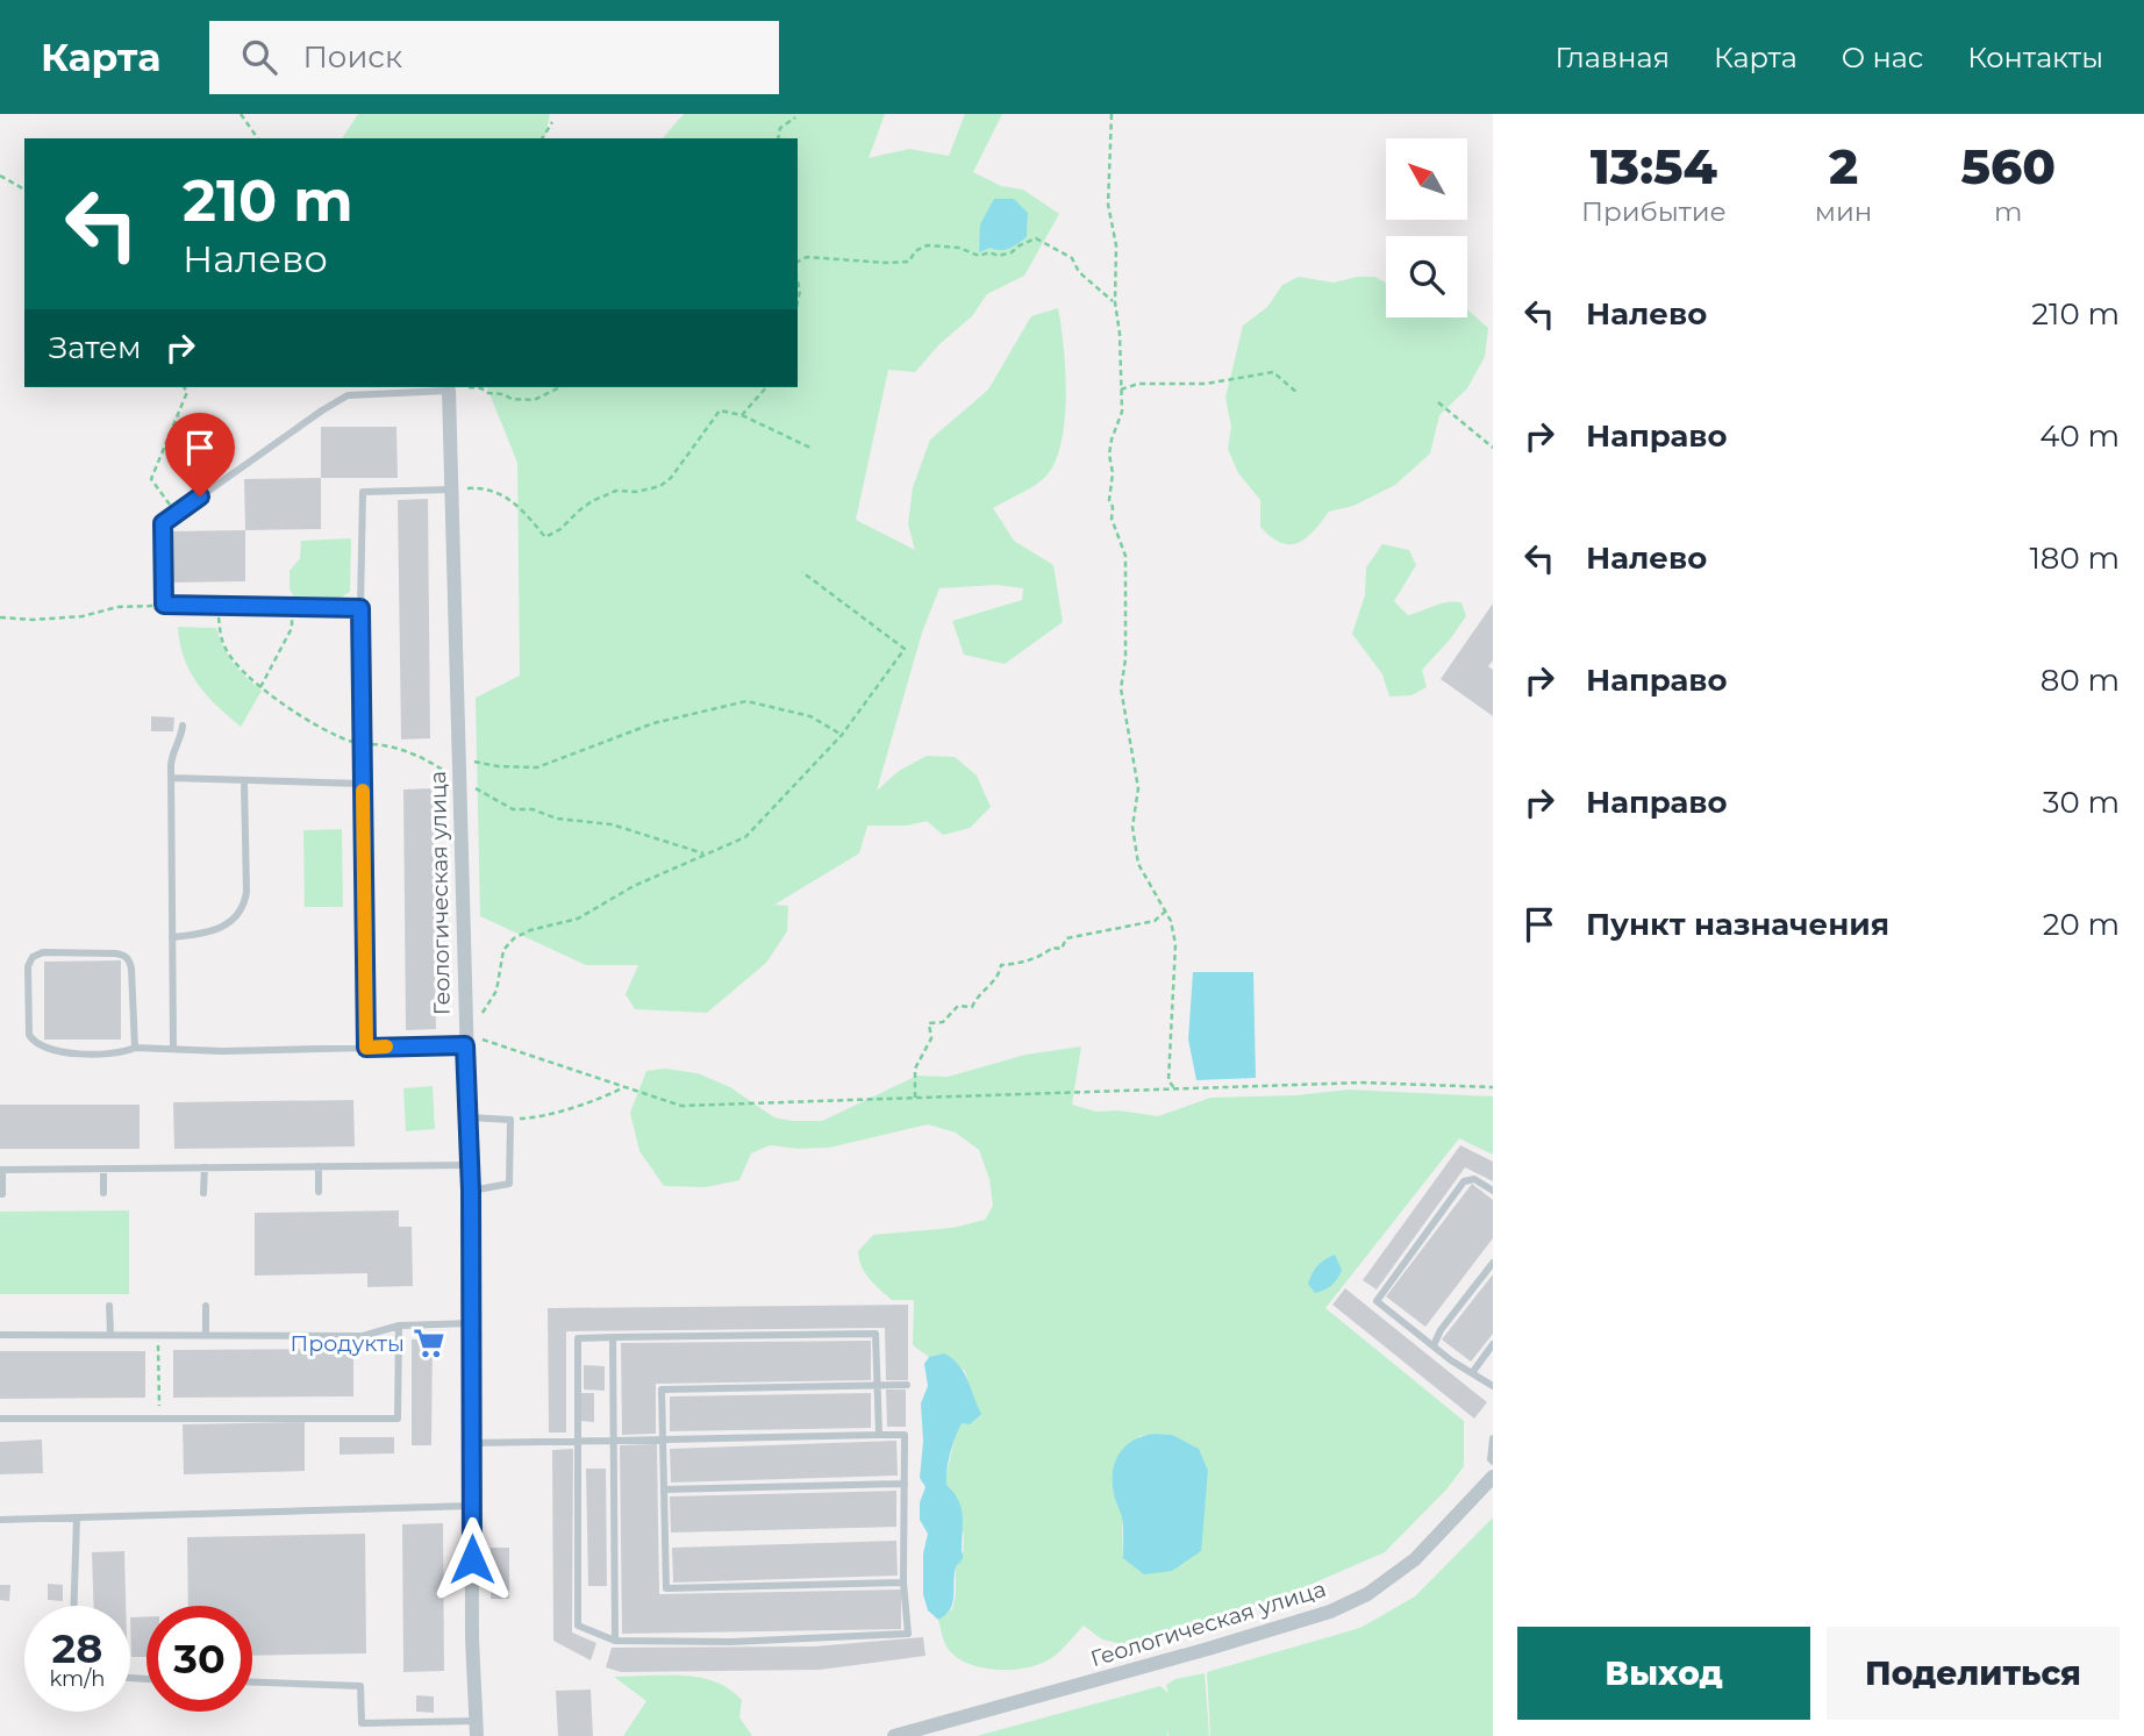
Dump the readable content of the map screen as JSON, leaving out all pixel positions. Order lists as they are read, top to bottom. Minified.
{"streets":{"street":["Геологическая улица"]},"places":{"supermarket":["Продукты"]},"north":"top left","page":{"header":"Карта","search":"Поиск","nav":["Главная","Карта","О нас","Контакты"],"eta":["13:54","Прибытие","2","мин","560","m"],"turn":["210 m","Налево"],"list":[{"name":"Налево","value":"210 m"},{"name":"Направо","value":"40 m"},{"name":"Налево","value":"180 m"},{"name":"Направо","value":"80 m"},{"name":"Направо","value":"30 m"},{"name":"Пункт назначения","value":"20 m"}],"then":"Затем","speed":"28 km/h","limit":"30","buttons":["Выход","Поделиться"]}}
